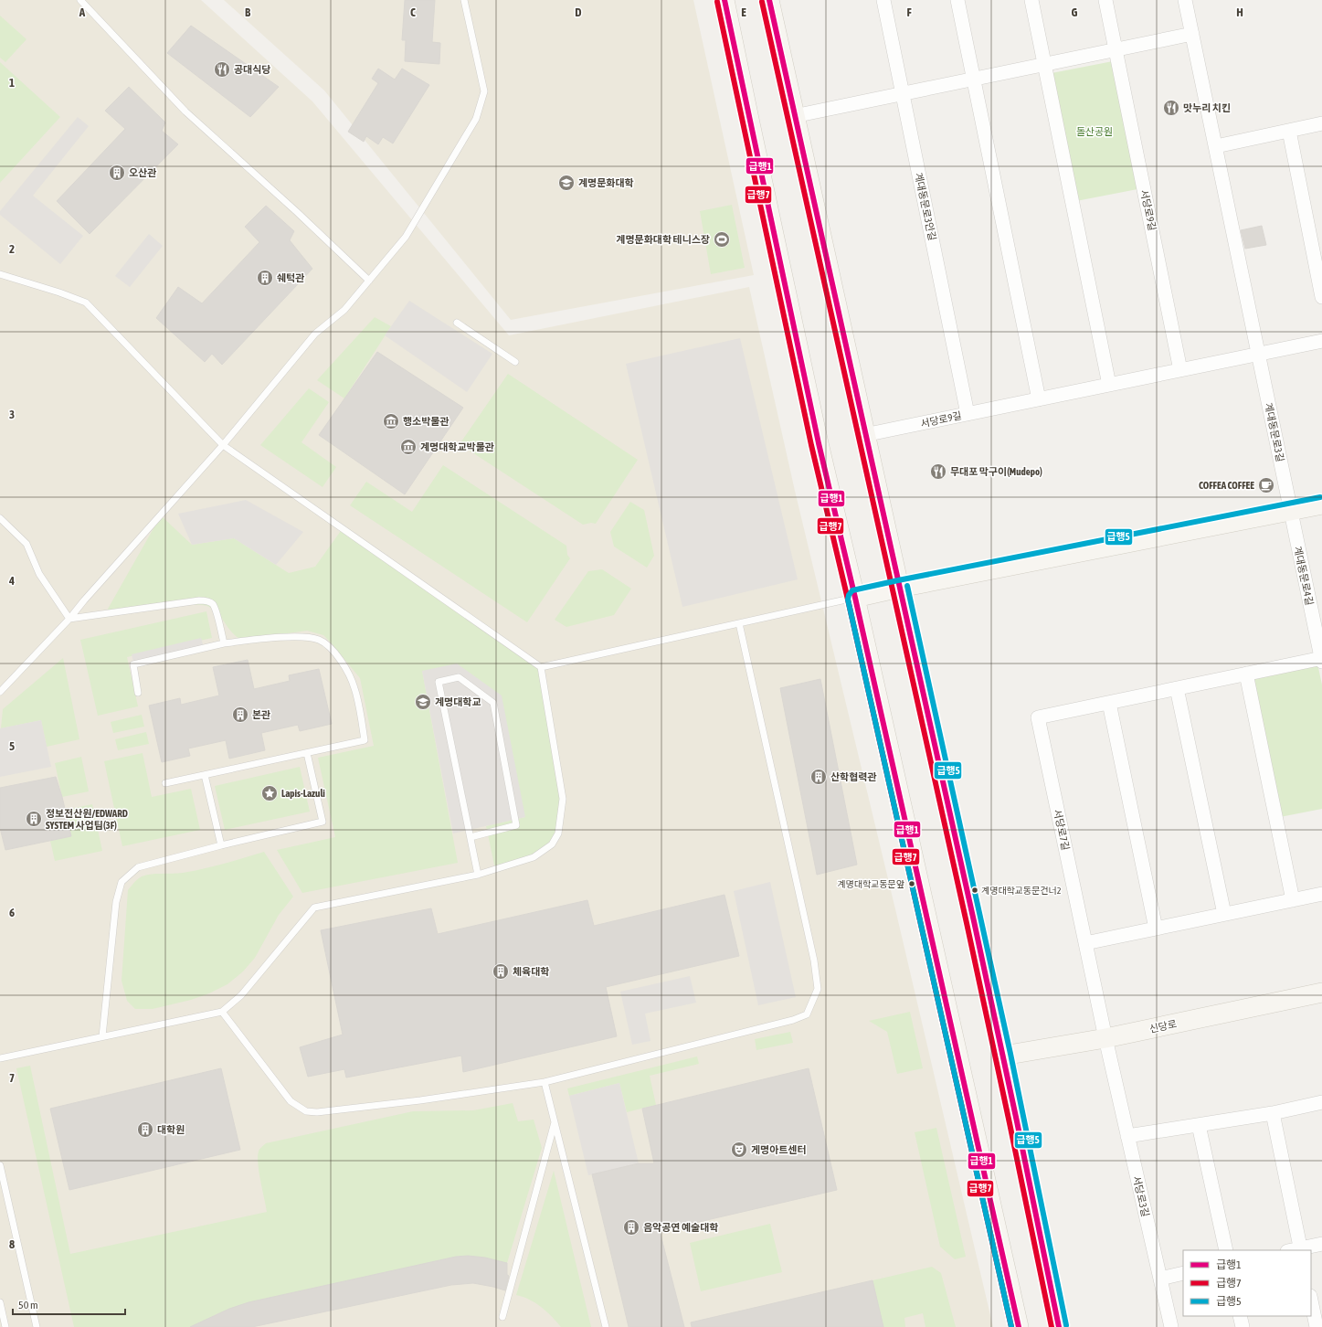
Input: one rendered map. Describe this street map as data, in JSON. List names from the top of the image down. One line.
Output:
{"streets":{"main road":["신당로"],"street":["계대동문로3안길","서당로9길","계대동문로3길","계대동문로4길","서당로7길","서당로3길"]},"crossings":[["계대동문로3안길","서당로9길"],["서당로9길","계대동문로3길"],["계대동문로3길","계대동문로4길"],["계대동문로4길","서당로7길"],["서당로7길","서당로3길"],["신당로","서당로3길"]],"parks":["돌산공원"],"places":{"restaurant":["공대식당","맛누리 치킨","무대포 막구이(Mudepo)"],"building":["오산관","쉐턱관","본관","산학협력관","정보전산원/EDWARD SYSTEM 사업팀(3F)","체육대학","대학원","음악공연 예술대학"],"school or university":["계명문화대학","계명대학교"],"sports":["계명문화대학 테니스장"],"museum":["행소박물관","계명대학교박물관"],"cafe":["COFFEA COFFEE"],"place":["Lapis-Lazuli"],"other":["계명대학교동문앞","계명대학교동문건너2"],"theatre":["게명아트센터"]},"lines":["transit line 급행1","transit line 급행7","transit line 급행5"],"legend":["급행1","급행7","급행5"],"scale_bar":"50 m","grid":{"columns":["A","B","C","D","E","F","G","H"],"rows":["1","2","3","4","5","6","7","8"]}}
